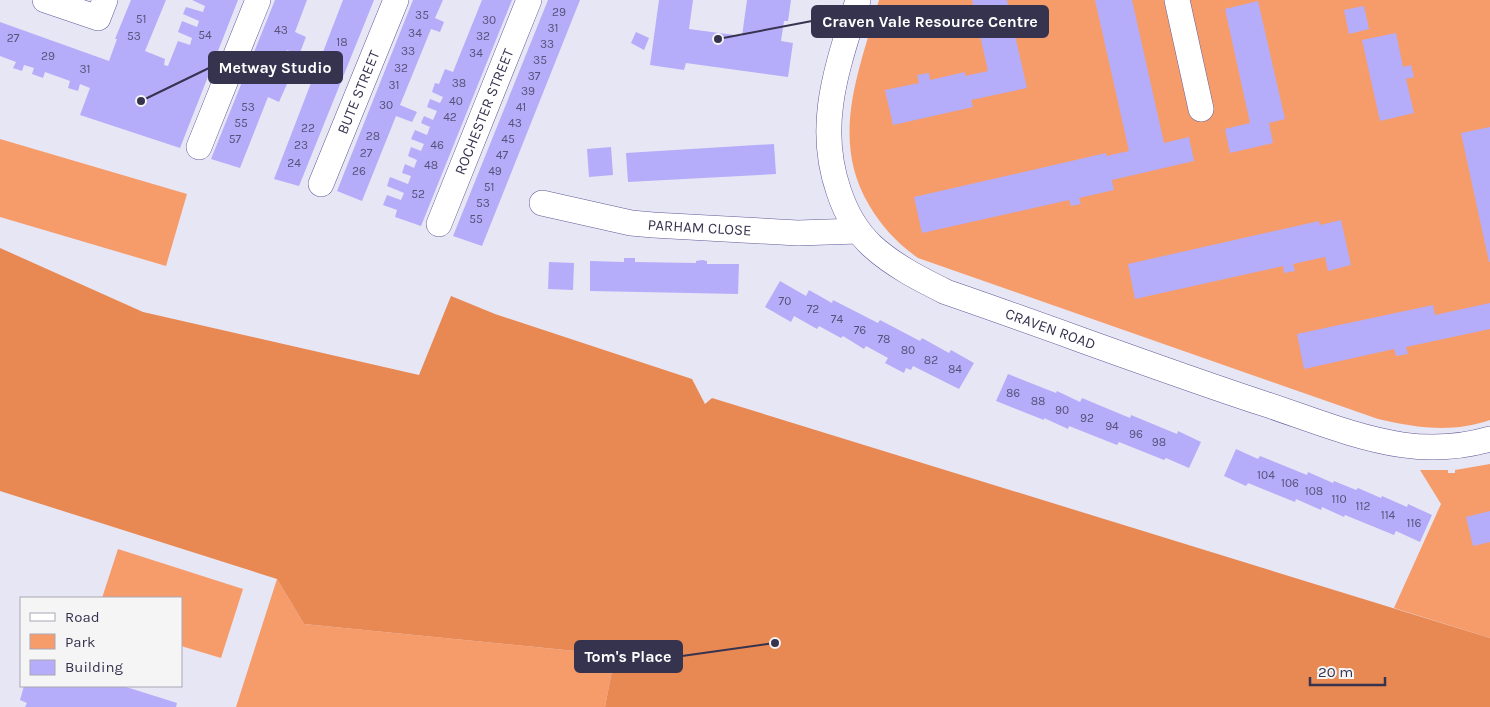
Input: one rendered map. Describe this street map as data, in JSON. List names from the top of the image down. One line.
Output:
{"streets":{"street":["BUTE STREET","ROCHESTER STREET","PARHAM CLOSE","CRAVEN ROAD"]},"crossings":[["PARHAM CLOSE","CRAVEN ROAD"]],"places":["Craven Vale Resource Centre","Metway Studio","Tom's Place"],"house_numbers":["29","35","51","30","31","43","34","54","53","32","27","18","33","33","34","29","35","32","31","37","38","31","39","40","30","53","41","42","55","43","22","28","57","45","23","46","27","47","24","48","26","49","51","52","53","55","70","72","74","76","78","80","82","84","86","88","90","92","94","96","98","104","106","108","110","112","114","116"],"legend":["Road","Park","Building"],"scale_bar":"20 m"}
